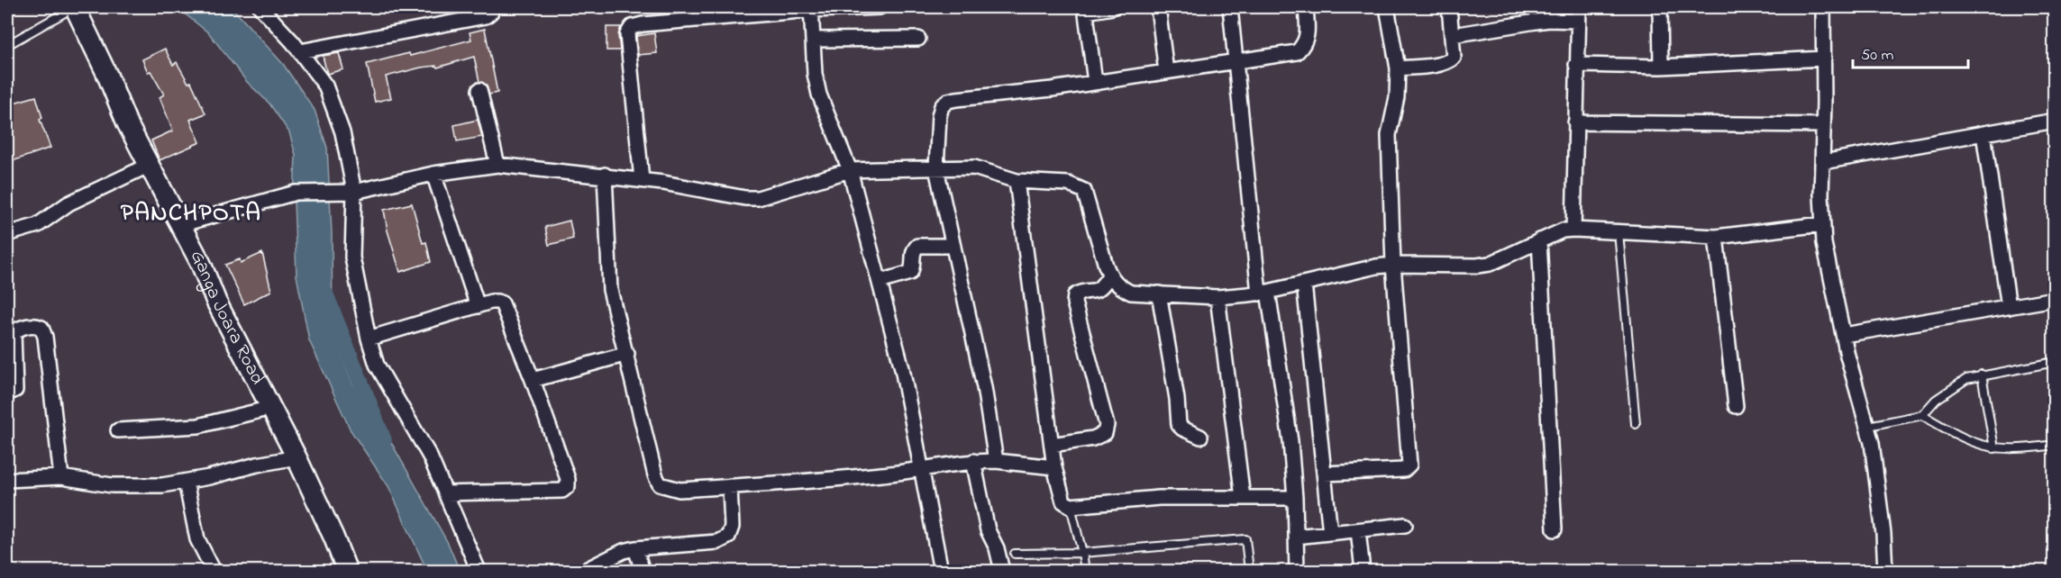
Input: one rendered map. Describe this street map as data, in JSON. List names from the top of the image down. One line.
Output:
{"streets":{"main road":["Ganga Joara Road"]},"districts":["PANCHPOTA"],"scale_bar":"50 m"}
